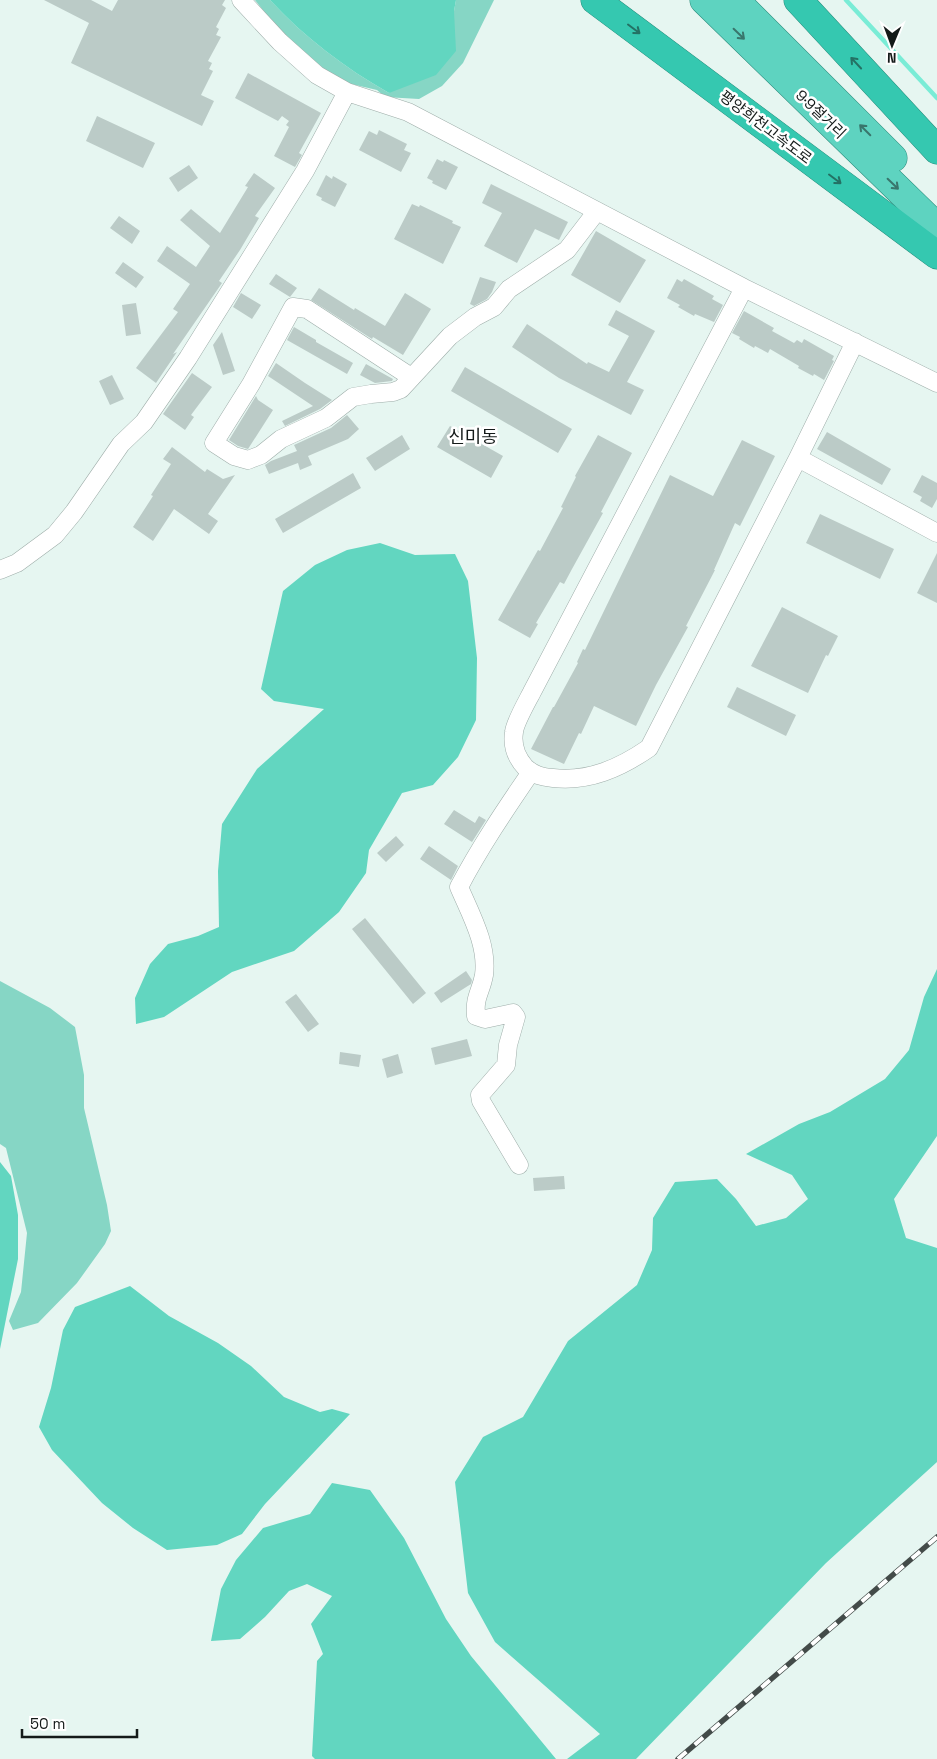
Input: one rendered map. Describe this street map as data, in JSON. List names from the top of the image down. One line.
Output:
{"streets":{"highway":["9·9절거리","평양희천고속도로"]},"districts":["신미동"],"scale_bar":"50 m","north":"bottom"}
